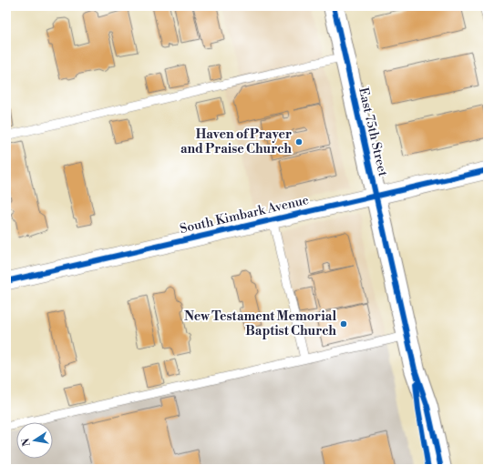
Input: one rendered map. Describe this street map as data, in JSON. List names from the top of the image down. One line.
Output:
{"streets":{"main road":["East 75th Street"],"street":["South Kimbark Avenue"]},"crossings":[["East 75th Street","South Kimbark Avenue"]],"places":["Haven of Prayer and Praise Church","New Testament Memorial Baptist Church"],"north":"left"}
